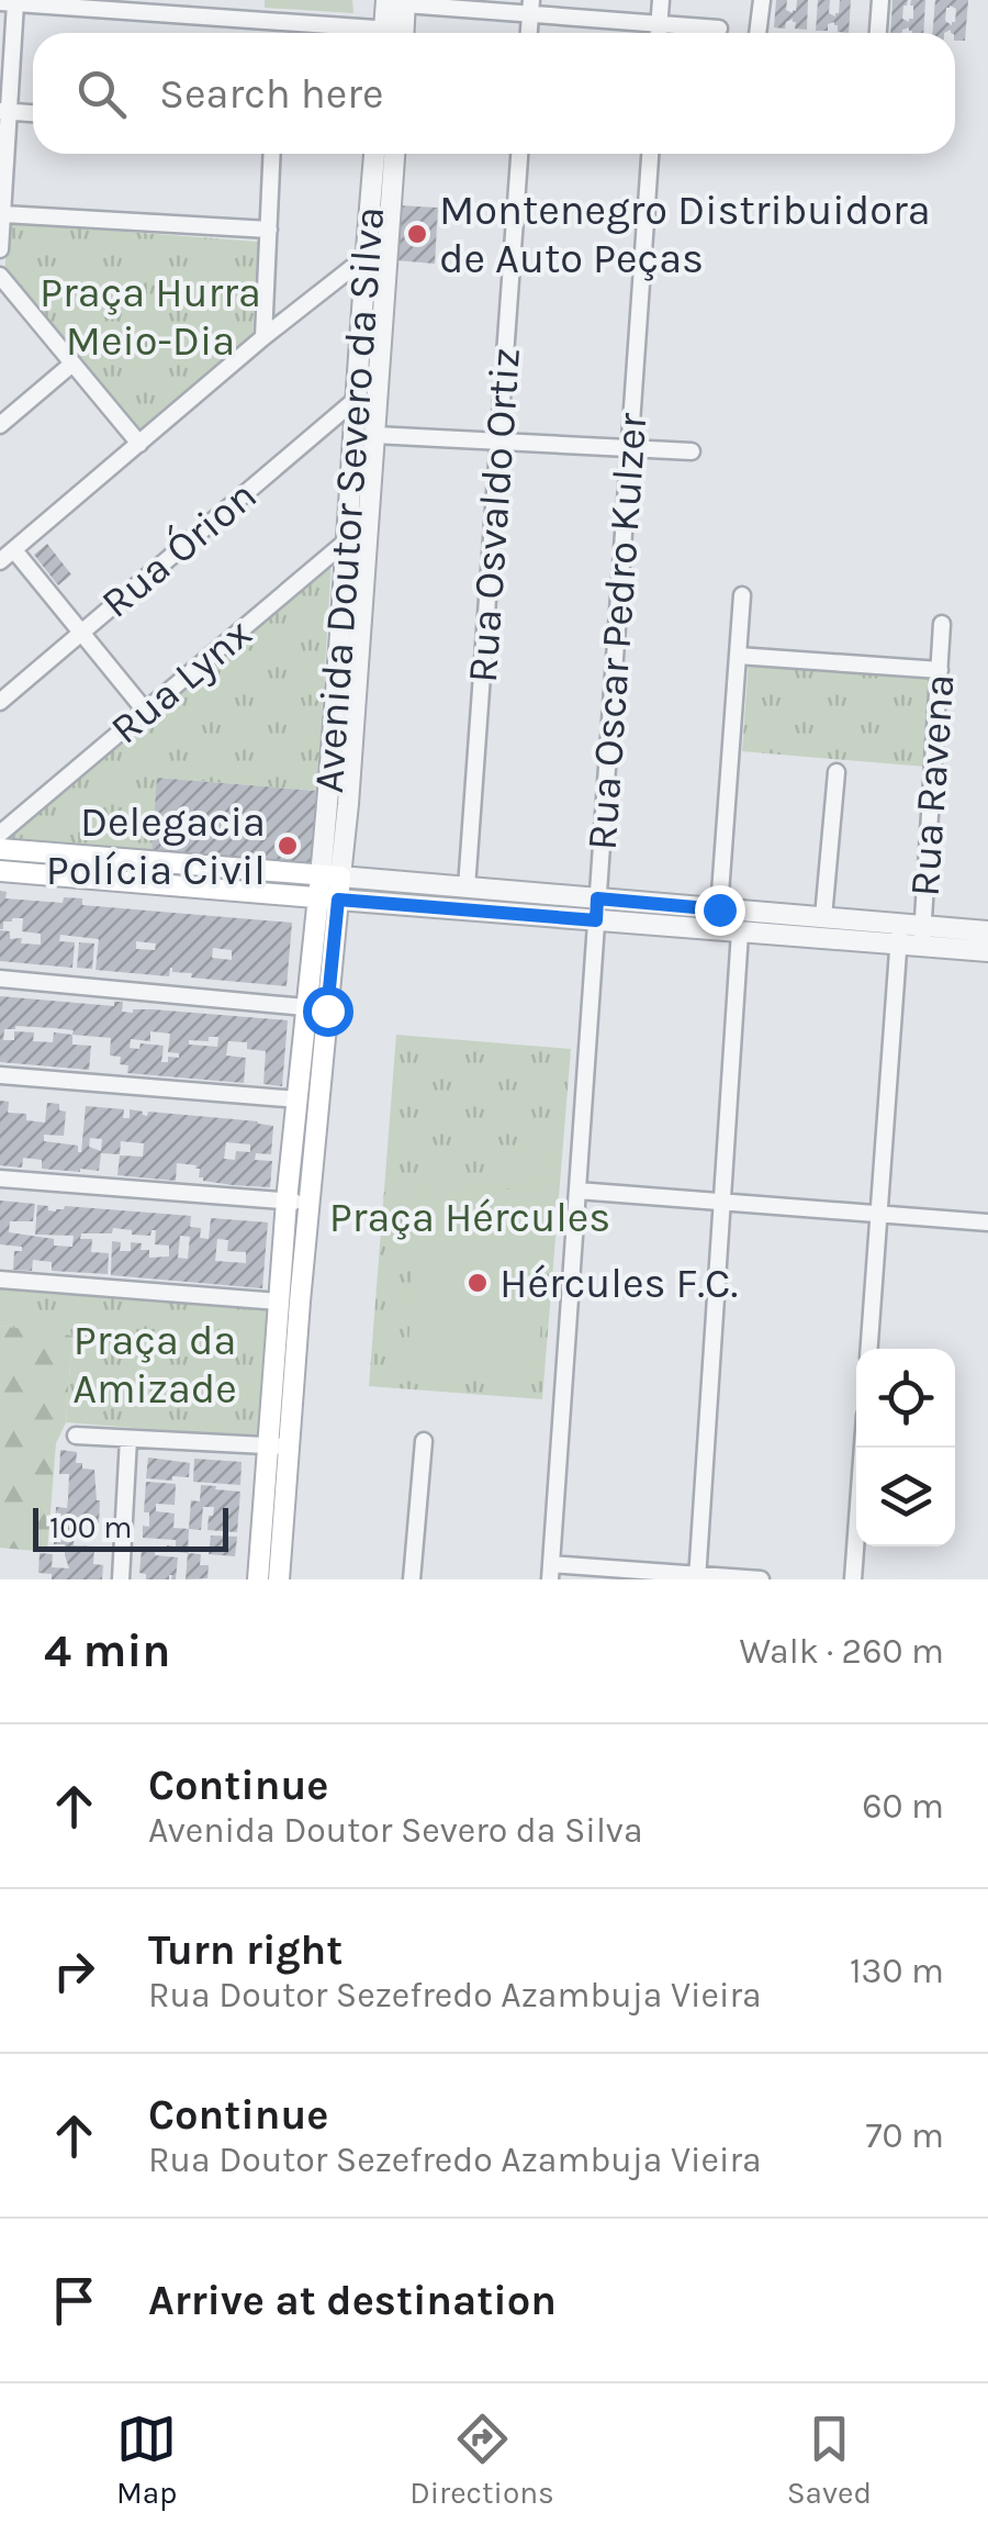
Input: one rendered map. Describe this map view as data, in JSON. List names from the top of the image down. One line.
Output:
{"streets":{"main road":["Avenida Doutor Severo da Silva"],"street":["Rua Osvaldo Ortiz","Rua Órion","Rua Oscar Pedro Kulzer","Rua Lynx","Rua Ravena"]},"crossings":[["Avenida Doutor Severo da Silva","Rua Órion"],["Avenida Doutor Severo da Silva","Rua Lynx"]],"parks":["Praça Hurra Meio-Dia","Praça Hércules","Praça da Amizade"],"places":["Montenegro Distribuidora de Auto Peças","Delegacia Polícia Civil","Hércules F.C."],"scale_bar":"100 m","page":{"search":"Search here","scale":"100 m","heading":["4 min","Walk · 260 m"],"list":[["Continue","Avenida Doutor Severo da Silva","60 m"],["Turn right","Rua Doutor Sezefredo Azambuja Vieira","130 m"],["Continue","Rua Doutor Sezefredo Azambuja Vieira","70 m"],"Arrive at destination"],"nav":["Map","Directions","Saved"]}}
